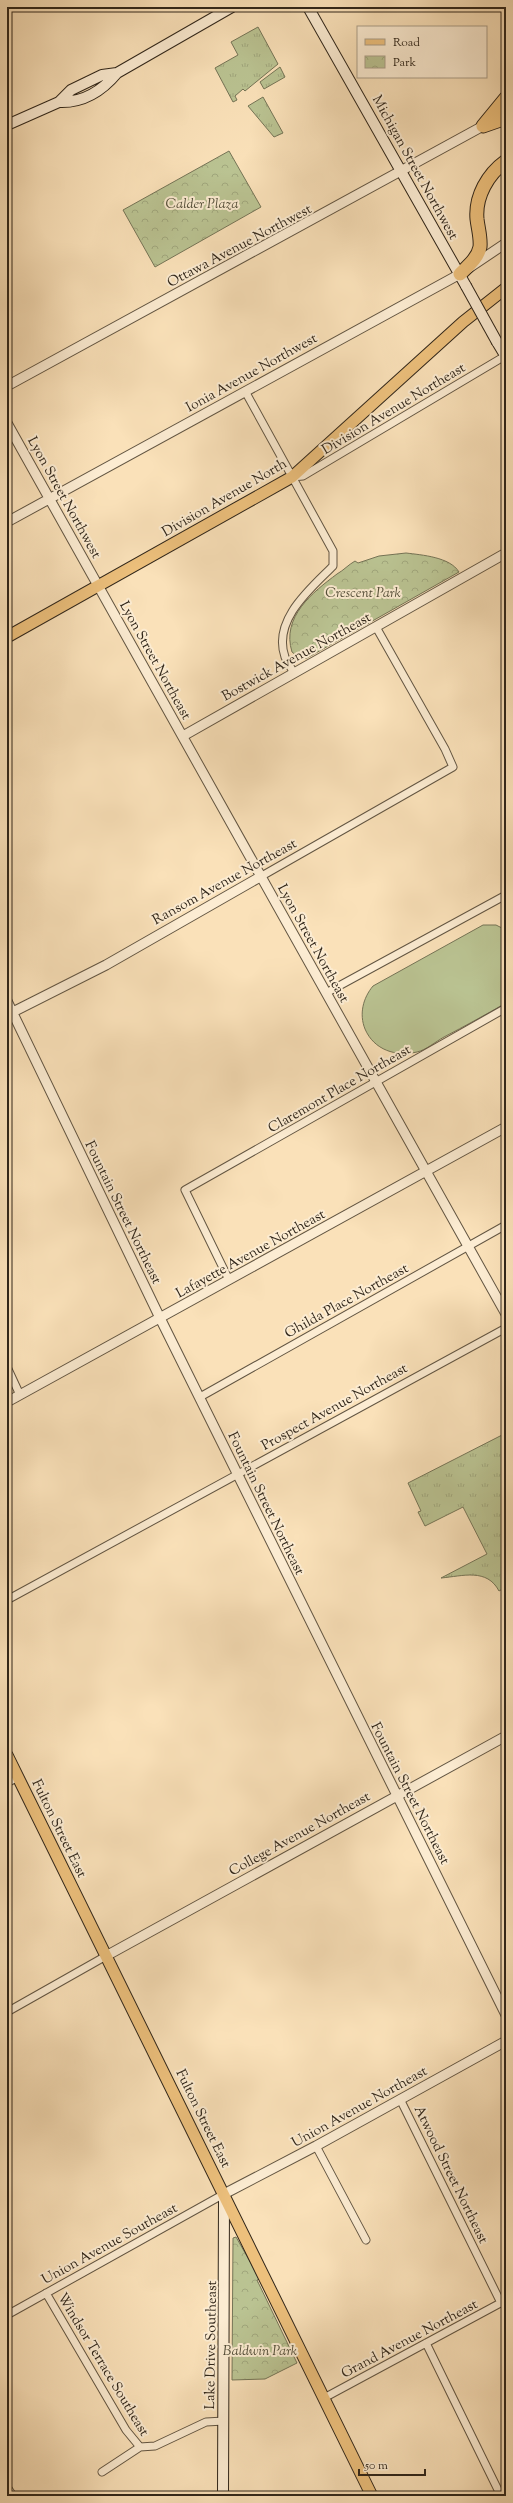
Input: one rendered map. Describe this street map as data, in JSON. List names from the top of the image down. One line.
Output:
{"streets":{"main road":["Michigan Street Northwest","Division Avenue North","Fulton Street East","Lake Drive Southeast"],"street":["Ottawa Avenue Northwest","Ionia Avenue Northwest","Division Avenue Northeast","Lyon Street Northwest","Bostwick Avenue Northeast","Lyon Street Northeast","Ransom Avenue Northeast","Claremont Place Northeast","Fountain Street Northeast","Lafayette Avenue Northeast","Ghilda Place Northeast","Prospect Avenue Northeast","College Avenue Northeast","Union Avenue Northeast","Atwood Street Northeast","Union Avenue Southeast","Grand Avenue Northeast","Windsor Terrace Southeast"]},"crossings":[["Michigan Street Northwest","Ottawa Avenue Northwest"],["Michigan Street Northwest","Ionia Avenue Northwest"],["Michigan Street Northwest","Division Avenue Northeast"],["Ionia Avenue Northwest","Lyon Street Northwest"],["Division Avenue Northeast","Division Avenue North"],["Lyon Street Northwest","Division Avenue North"],["Lyon Street Northwest","Lyon Street Northeast"],["Division Avenue North","Lyon Street Northeast"],["Bostwick Avenue Northeast","Lyon Street Northeast"],["Bostwick Avenue Northeast","Ransom Avenue Northeast"],["Lyon Street Northeast","Ransom Avenue Northeast"],["Lyon Street Northeast","Claremont Place Northeast"],["Lyon Street Northeast","Lafayette Avenue Northeast"],["Lyon Street Northeast","Ghilda Place Northeast"],["Ransom Avenue Northeast","Fountain Street Northeast"],["Claremont Place Northeast","Lafayette Avenue Northeast"],["Fountain Street Northeast","Lafayette Avenue Northeast"],["Fountain Street Northeast","Ghilda Place Northeast"],["Fountain Street Northeast","Prospect Avenue Northeast"],["Fountain Street Northeast","College Avenue Northeast"],["Fulton Street East","College Avenue Northeast"],["Fulton Street East","Union Avenue Northeast"],["Fulton Street East","Union Avenue Southeast"],["Fulton Street East","Grand Avenue Northeast"],["Fulton Street East","Lake Drive Southeast"],["Union Avenue Northeast","Atwood Street Northeast"],["Union Avenue Northeast","Union Avenue Southeast"],["Union Avenue Northeast","Lake Drive Southeast"],["Atwood Street Northeast","Grand Avenue Northeast"],["Union Avenue Southeast","Lake Drive Southeast"],["Union Avenue Southeast","Windsor Terrace Southeast"]],"parks":["Calder Plaza","Crescent Park","Baldwin Park"],"legend":["Road","Park"],"scale_bar":"50 m"}
